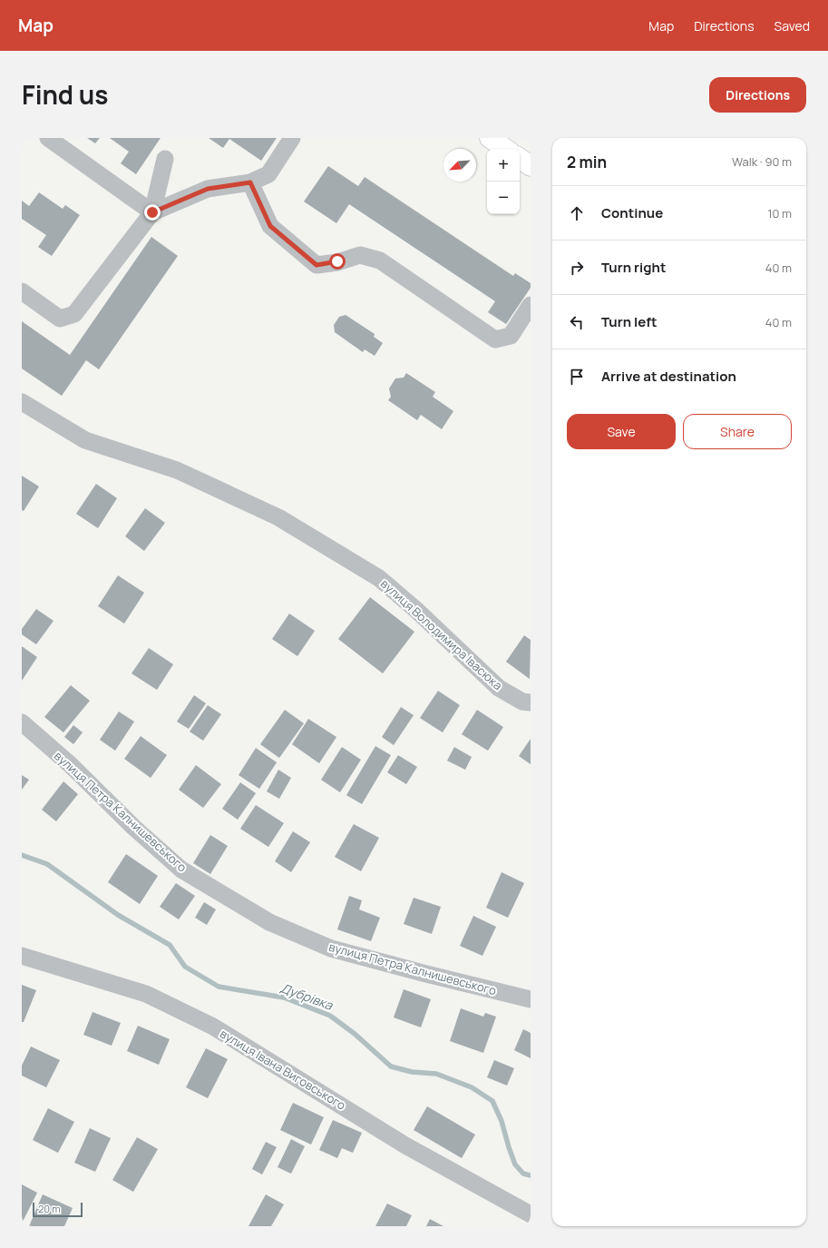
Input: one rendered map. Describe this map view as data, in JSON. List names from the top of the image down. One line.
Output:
{"streets":{"street":["вулиця Володимира Івасюка","вулиця Петра Калнишевського","вулиця Івана Виговського"]},"water":["Дубрівка"],"scale_bar":"20 m","north":"bottom left","page":{"header":"Map","nav":["Map","Directions","Saved"],"title":"Find us","buttons":["Directions",["Save","Share"]],"heading":["2 min","Walk · 90 m"],"map_buttons":["+","−"],"list":[["Continue","10 m"],["Turn right","40 m"],["Turn left","40 m"],"Arrive at destination"],"scale":"20 m"}}
